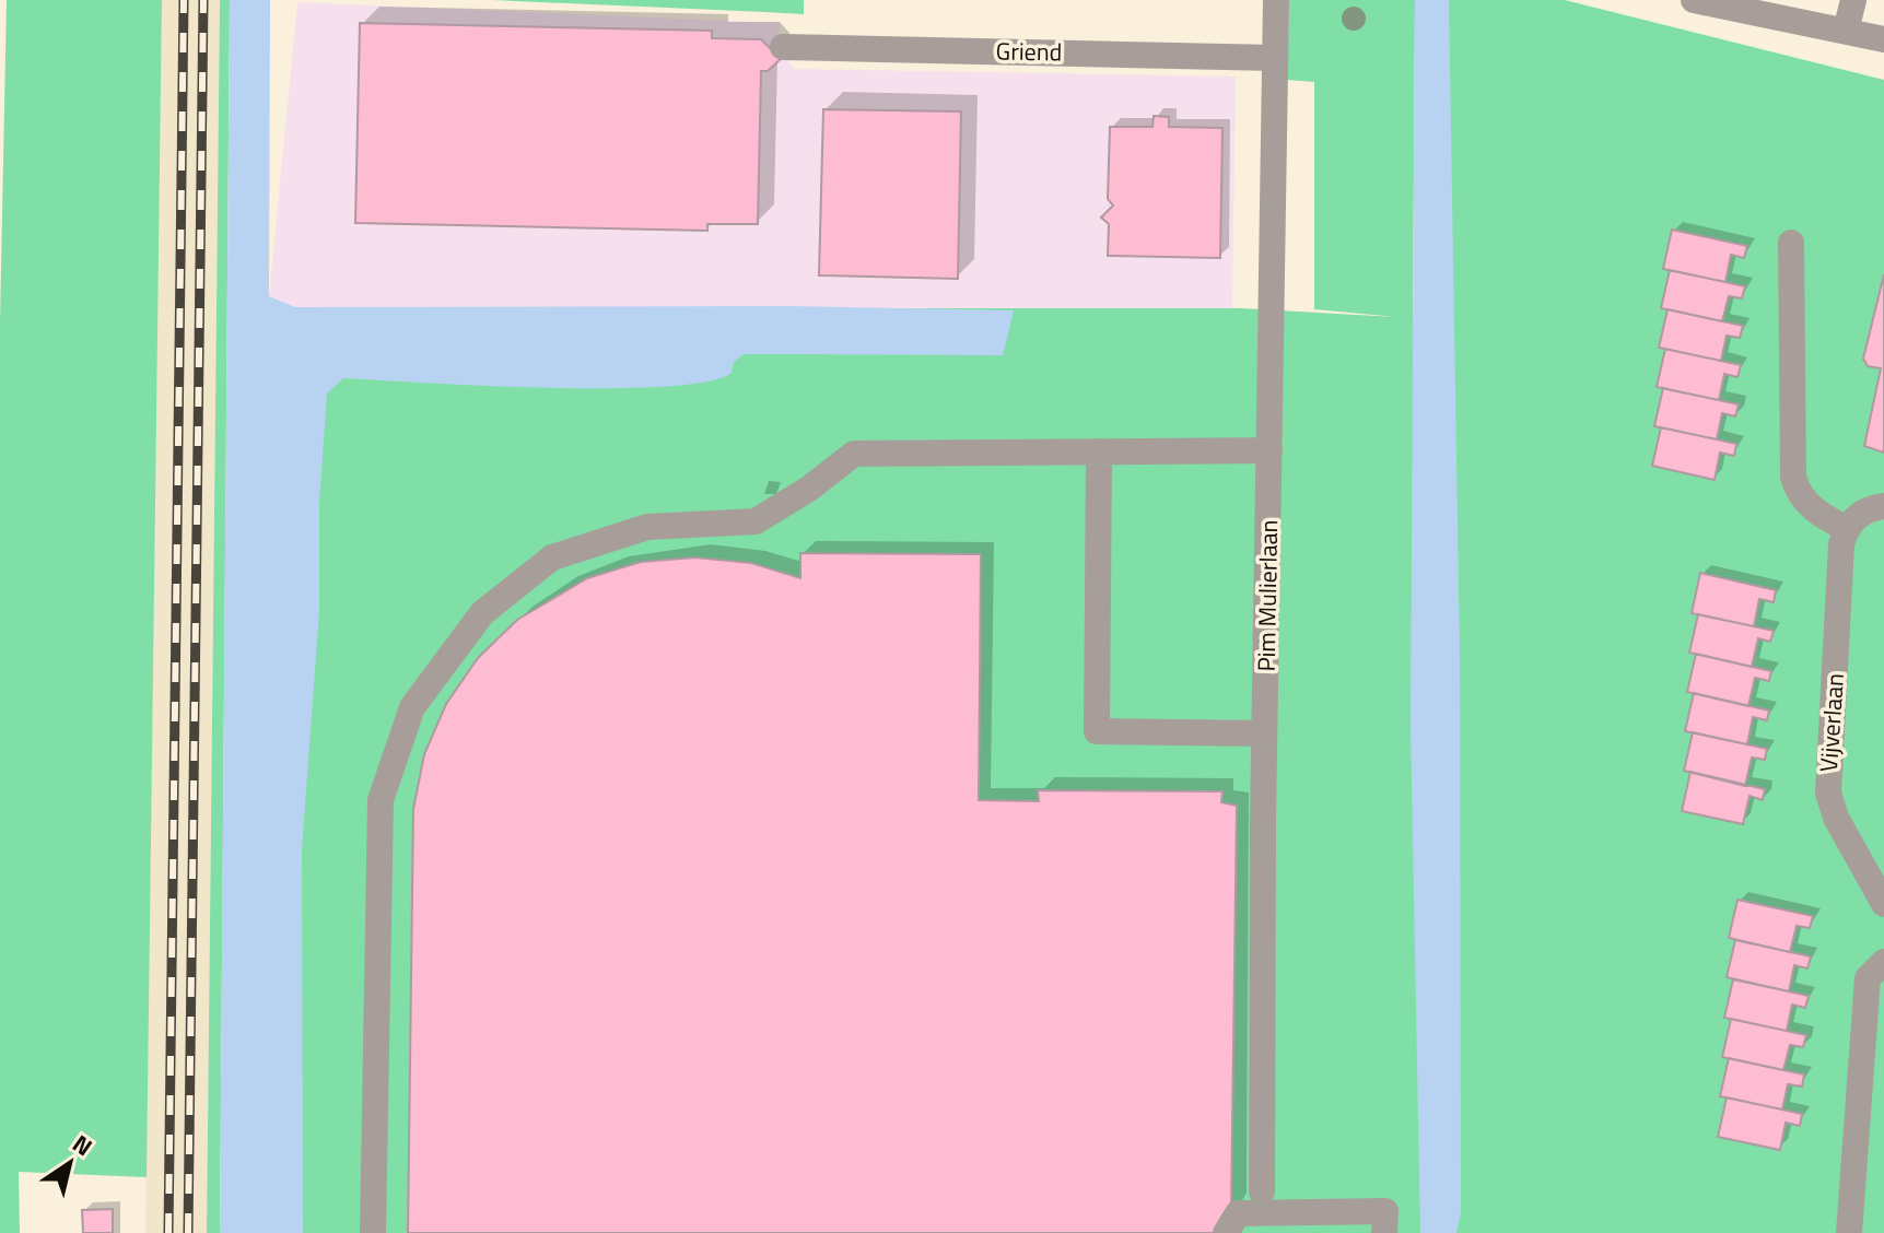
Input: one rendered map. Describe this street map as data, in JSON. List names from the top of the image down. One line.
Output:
{"streets":{"street":["Griend","Pim Mulierlaan","Vijverlaan"]},"crossings":[["Griend","Pim Mulierlaan"]],"north":"top right"}
